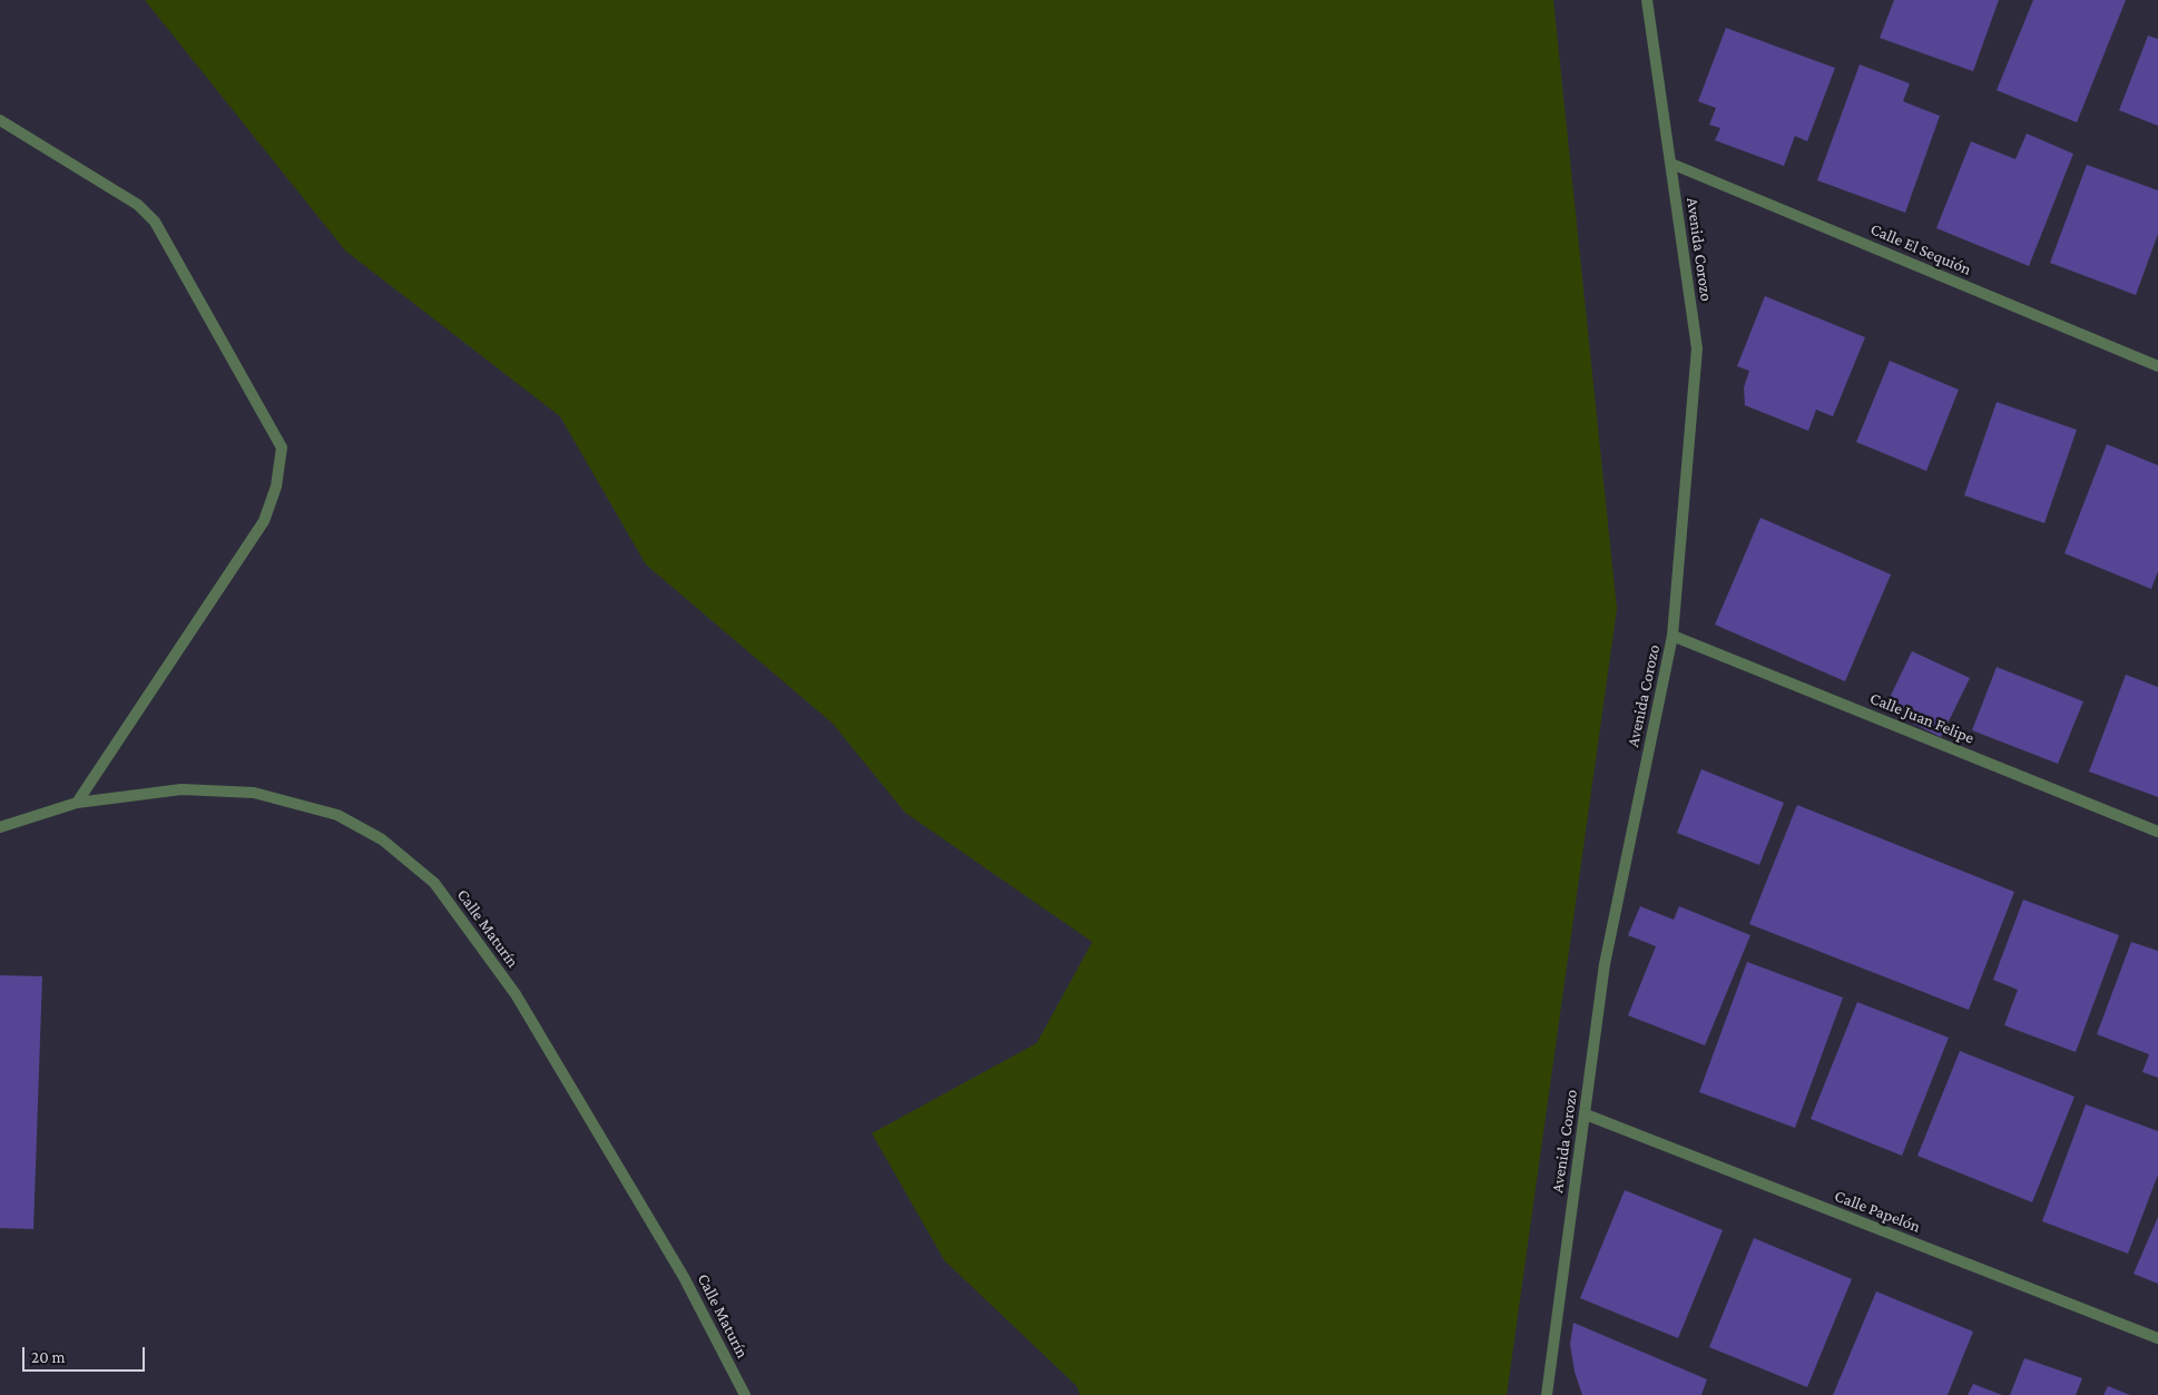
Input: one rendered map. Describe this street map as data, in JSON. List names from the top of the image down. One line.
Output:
{"streets":{"street":["Avenida Corozo","Calle El Sequión","Calle Juan Felipe","Calle Maturín","Calle Papelón"]},"crossings":[["Avenida Corozo","Calle El Sequión"],["Avenida Corozo","Calle Juan Felipe"],["Avenida Corozo","Calle Papelón"]],"scale_bar":"20 m"}
